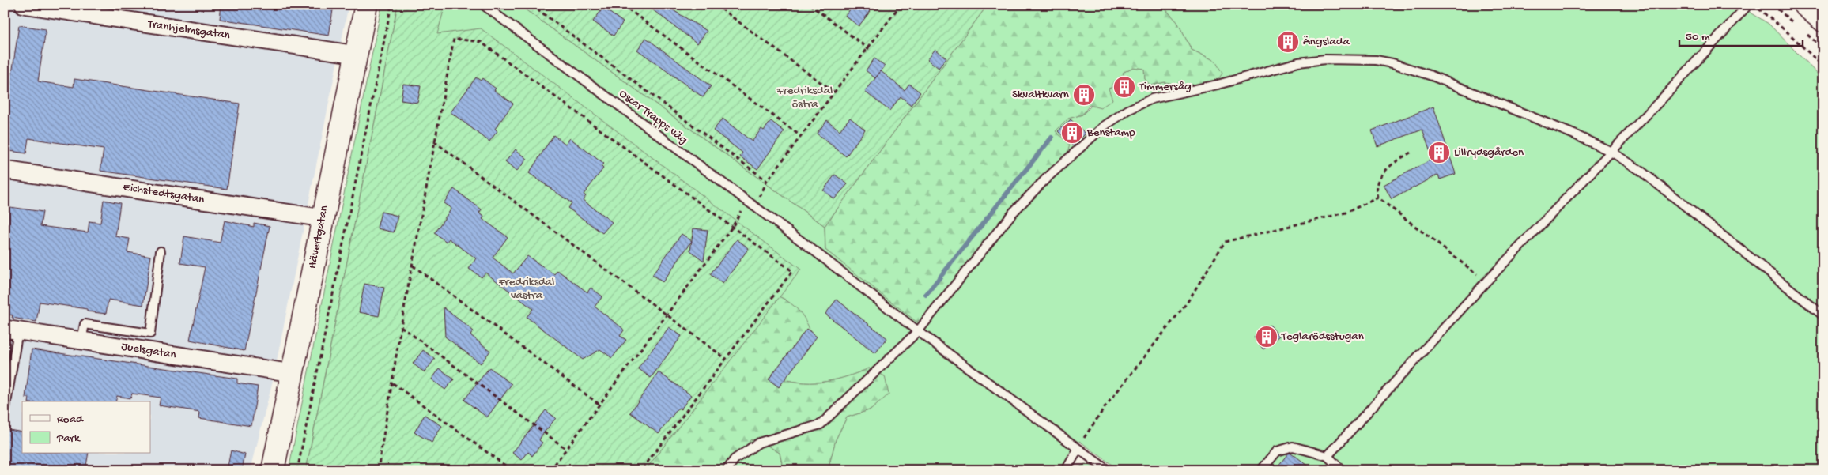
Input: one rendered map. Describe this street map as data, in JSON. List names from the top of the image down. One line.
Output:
{"streets":{"street":["Tranhjelmsgatan","Eichstedtsgatan","Hävertgatan","Juelsgatan"],"lane":["Oscar Trapps väg"]},"crossings":[["Tranhjelmsgatan","Hävertgatan"],["Eichstedtsgatan","Hävertgatan"],["Hävertgatan","Juelsgatan"]],"parks":["Fredriksdal östra","Fredriksdal västra"],"places":{"building":["Ängslada","Timmersåg","Skvaltkvarn","Benstamp","Lillrydsgården","Teglarödsstugan"]},"legend":["Road","Park"],"scale_bar":"50 m"}
